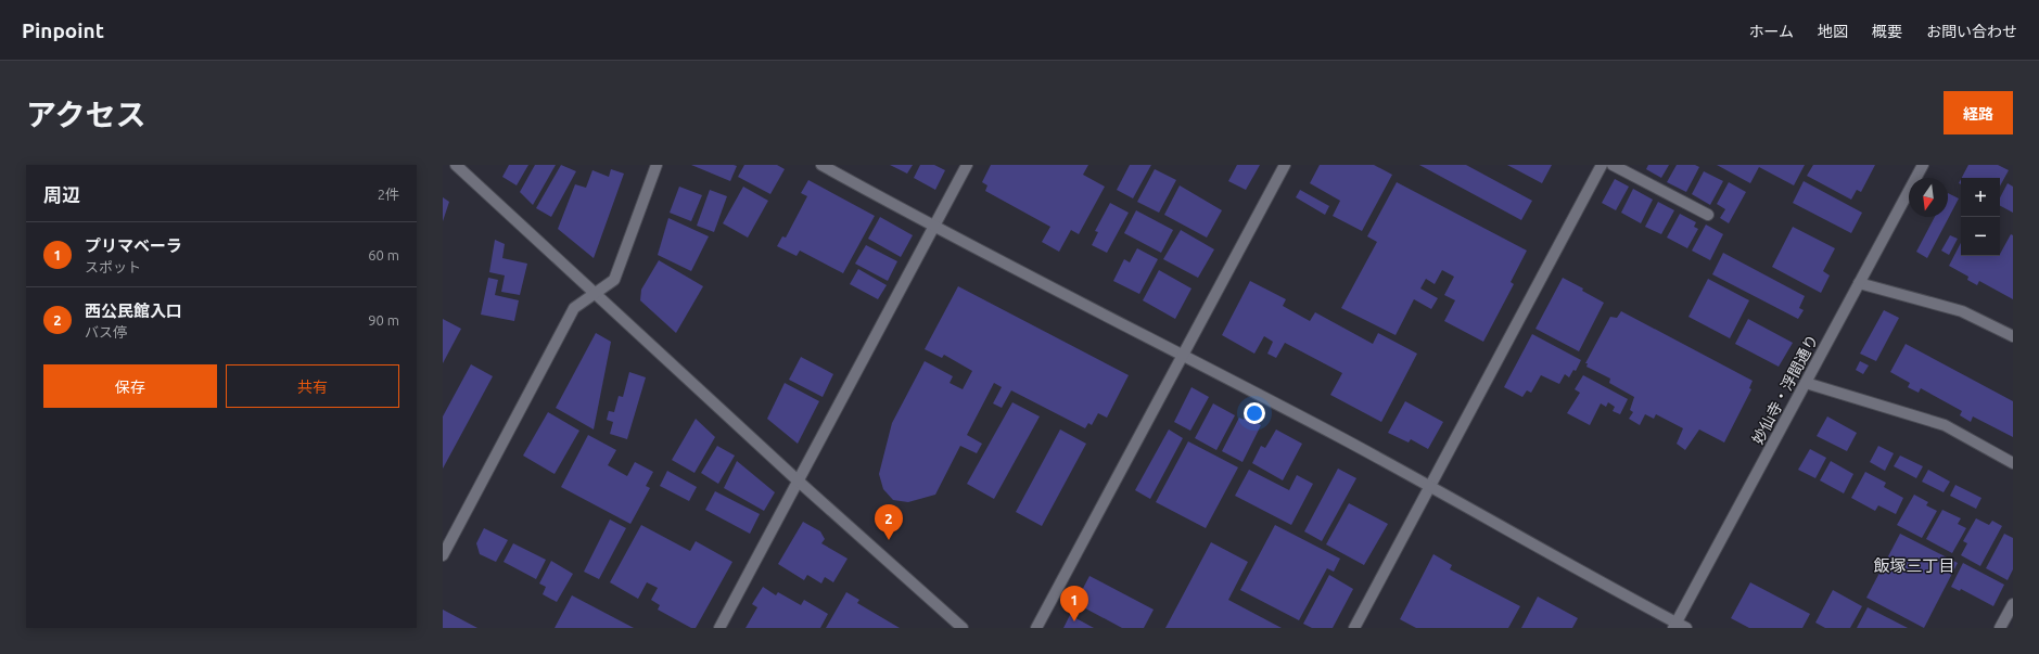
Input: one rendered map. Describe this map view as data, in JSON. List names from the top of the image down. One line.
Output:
{"streets":{"street":["妙仙寺・浮間通り"]},"districts":["飯塚三丁目"],"north":"bottom","page":{"header":"Pinpoint","nav":["ホーム","地図","概要","お問い合わせ"],"title":"アクセス","buttons":["経路",["保存","共有"]],"heading":["周辺","2件"],"map_buttons":["+","−"],"list":[{"mark":"1","name":"プリマベーラ","note":"スポット","value":"60 m"},{"mark":"2","name":"西公民館入口","note":"バス停","value":"90 m"}],"pins":["2","1"]}}
